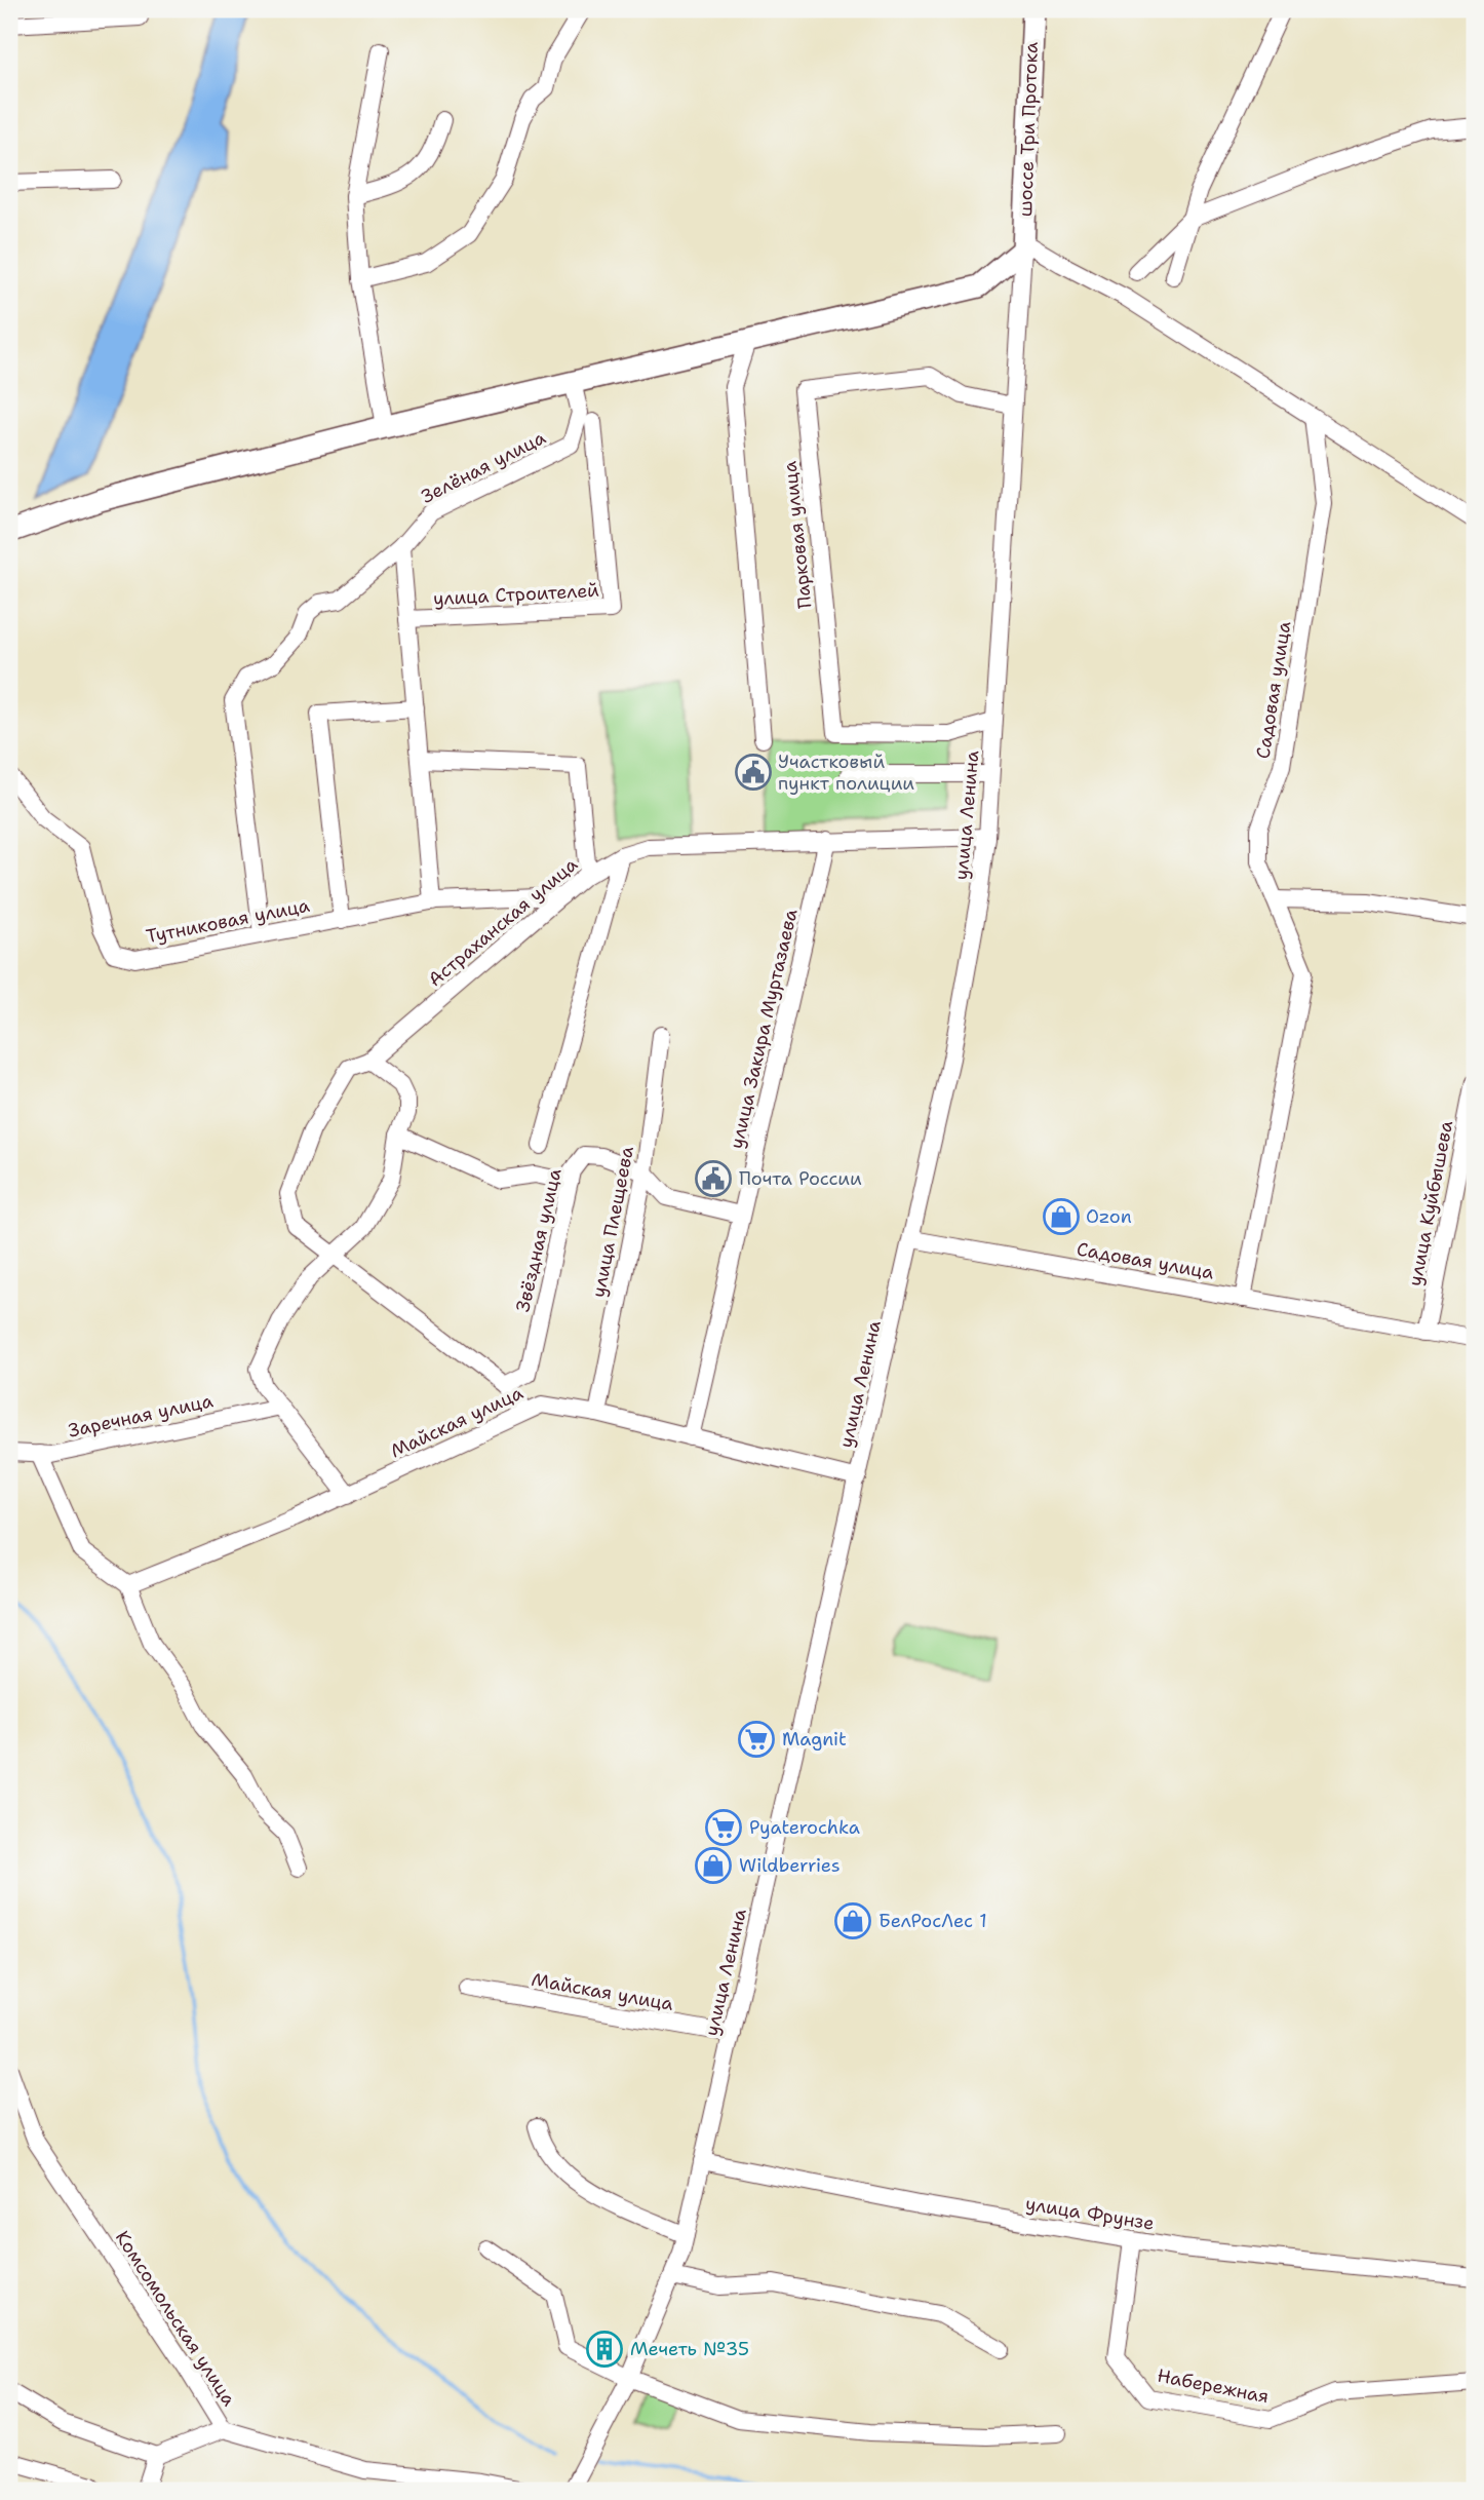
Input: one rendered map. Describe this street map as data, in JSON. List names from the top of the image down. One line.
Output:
{"streets":{"main road":["шоссе Три Протока"],"street":["Зелёная улица","Парковая улица","улица Строителей","Садовая улица","улица Ленина","Тутниковая улица","Астраханская улица","улица Закира Муртазаева","улица Куйбышева","улица Плещеева","Звёздная улица","Заречная улица","Майская улица","улица Фрунзе","Комсомольская улица","Набережная"]},"crossings":[["шоссе Три Протока","улица Ленина"],["Зелёная улица","улица Строителей"],["Зелёная улица","Тутниковая улица"],["Парковая улица","улица Ленина"],["улица Строителей","Тутниковая улица"],["Садовая улица","улица Ленина"],["Садовая улица","улица Куйбышева"],["улица Ленина","Астраханская улица"],["улица Ленина","Майская улица"],["улица Ленина","улица Фрунзе"],["Тутниковая улица","Астраханская улица"],["Астраханская улица","улица Закира Муртазаева"],["Астраханская улица","Звёздная улица"],["Астраханская улица","Майская улица"],["улица Закира Муртазаева","Майская улица"],["улица Плещеева","Звёздная улица"],["улица Плещеева","Майская улица"],["улица Фрунзе","Набережная"]],"places":{"public building":["Участковый пункт полиции","Почта России"],"shop":["Ozon","Wildberries","БелРосЛес 1"],"supermarket":["Magnit","Pyaterochka"],"building":["Мечеть №35"]}}
